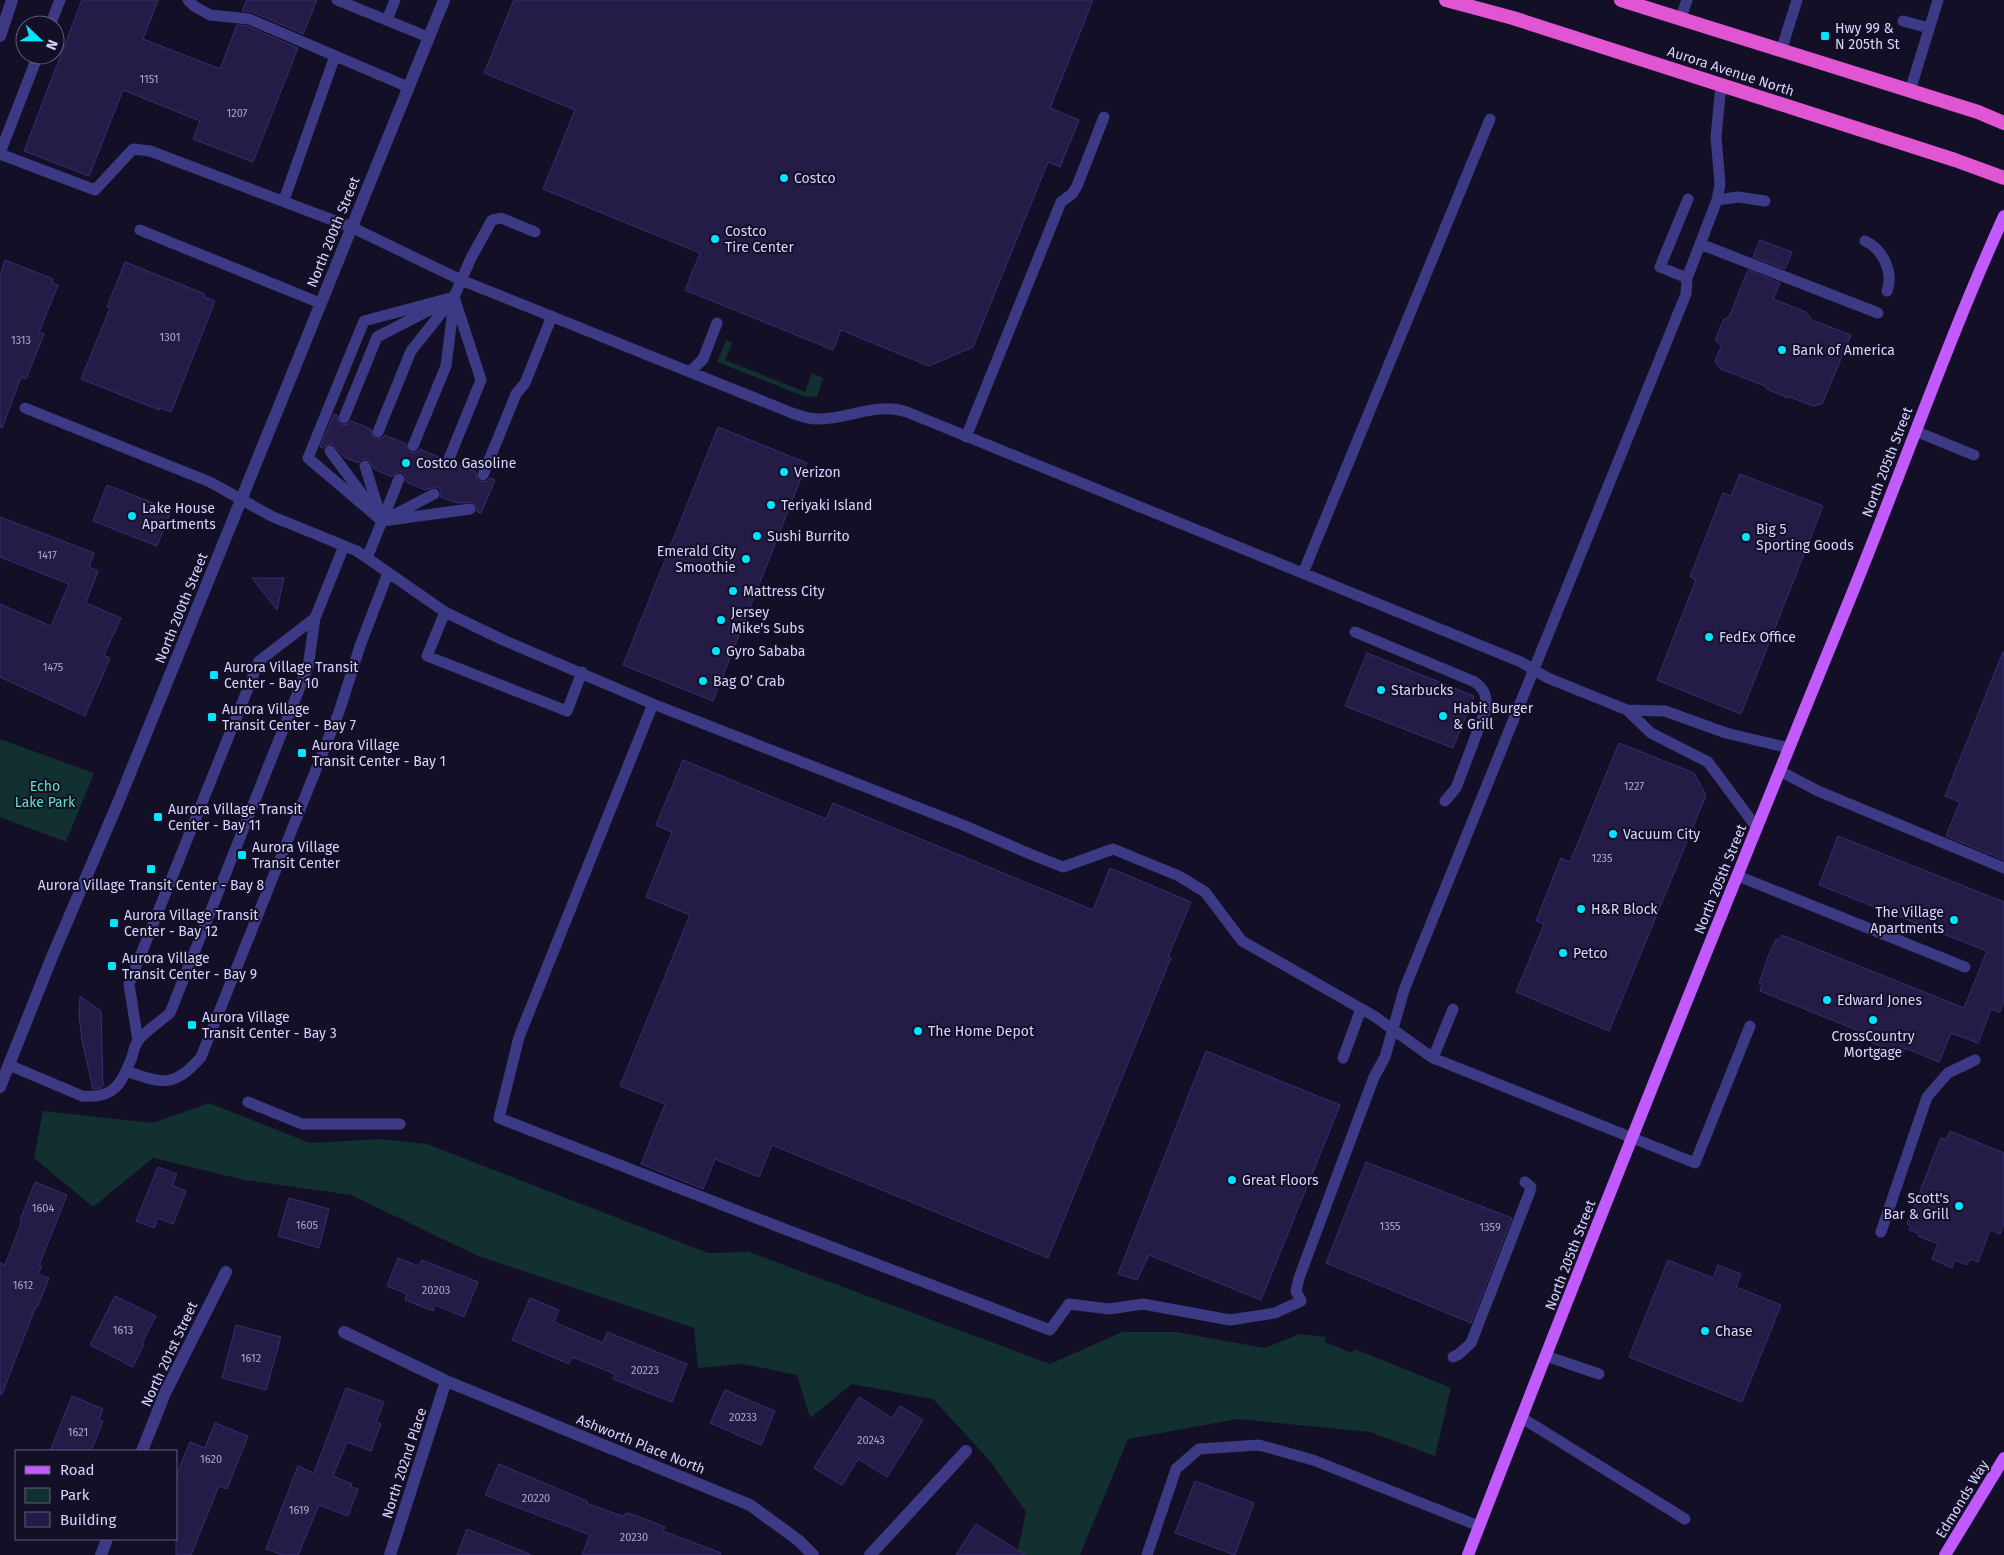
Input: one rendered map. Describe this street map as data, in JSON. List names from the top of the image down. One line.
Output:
{"streets":{"highway":["Aurora Avenue North"],"main road":["North 205th Street","Edmonds Way"],"street":["North 200th Street","North 201st Street","Ashworth Place North","North 202nd Place"]},"crossings":[["Ashworth Place North","North 202nd Place"]],"parks":["Echo Lake Park"],"places":{"transit":["Hwy 99 & N 205th St","Aurora Village Transit Center - Bay 10","Aurora Village Transit Center - Bay 7","Aurora Village Transit Center - Bay 1","Aurora Village Transit Center - Bay 11","Aurora Village Transit Center","Aurora Village Transit Center - Bay 8","Aurora Village Transit Center - Bay 12","Aurora Village Transit Center - Bay 9","Aurora Village Transit Center - Bay 3"],"other":["Costco","Costco Tire Center","Bank of America","Costco Gasoline","Verizon","Teriyaki Island","Lake House Apartments","Sushi Burrito","Big 5 Sporting Goods","Emerald City Smoothie","Mattress City","Jersey Mike's Subs","FedEx Office","Gyro Sababa","Bag O’ Crab","Starbucks","Habit Burger & Grill","Vacuum City","H&R Block","The Village Apartments","Petco","Edward Jones","CrossCountry Mortgage","The Home Depot","Great Floors","Scott's Bar & Grill","Chase"]},"house_numbers":["1151","1207","1301","1313","1417","1475","1227","1235","1604","1605","1355","1359","1612","20203","1613","1612","20223","20233","1621","20243","1620","20220","1619","20230"],"legend":["Road","Park","Building"],"north":"right"}
